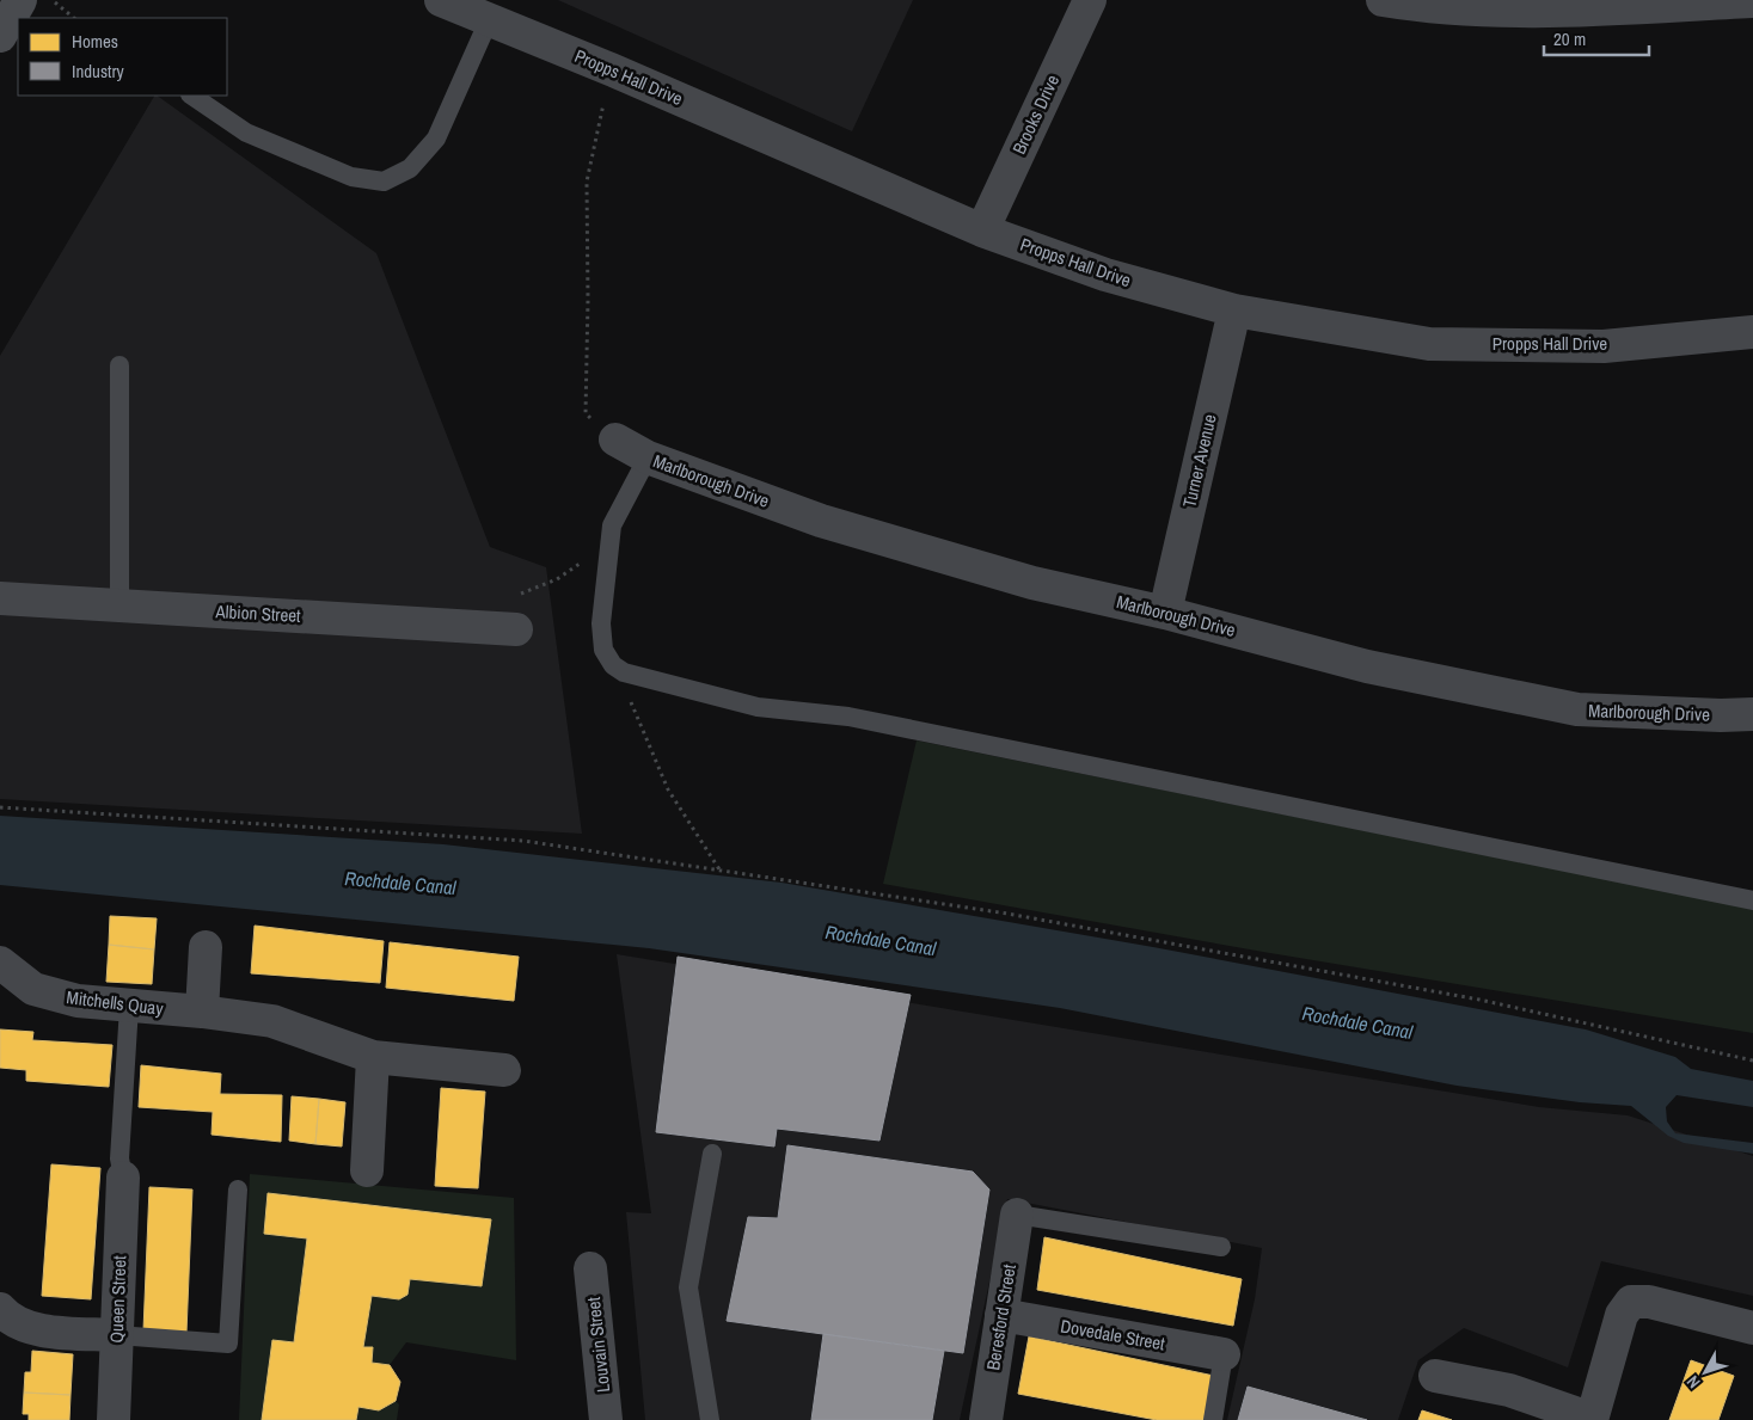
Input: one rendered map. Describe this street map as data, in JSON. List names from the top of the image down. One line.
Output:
{"streets":{"street":["Propps Hall Drive","Brooks Drive","Turner Avenue","Marlborough Drive","Albion Street","Mitchells Quay","Queen Street","Beresford Street","Dovedale Street","Louvain Street"]},"crossings":[["Propps Hall Drive","Brooks Drive"],["Propps Hall Drive","Turner Avenue"],["Turner Avenue","Marlborough Drive"],["Beresford Street","Dovedale Street"]],"water":["Rochdale Canal"],"legend":["Homes","Industry"],"scale_bar":"20 m","north":"bottom left"}
